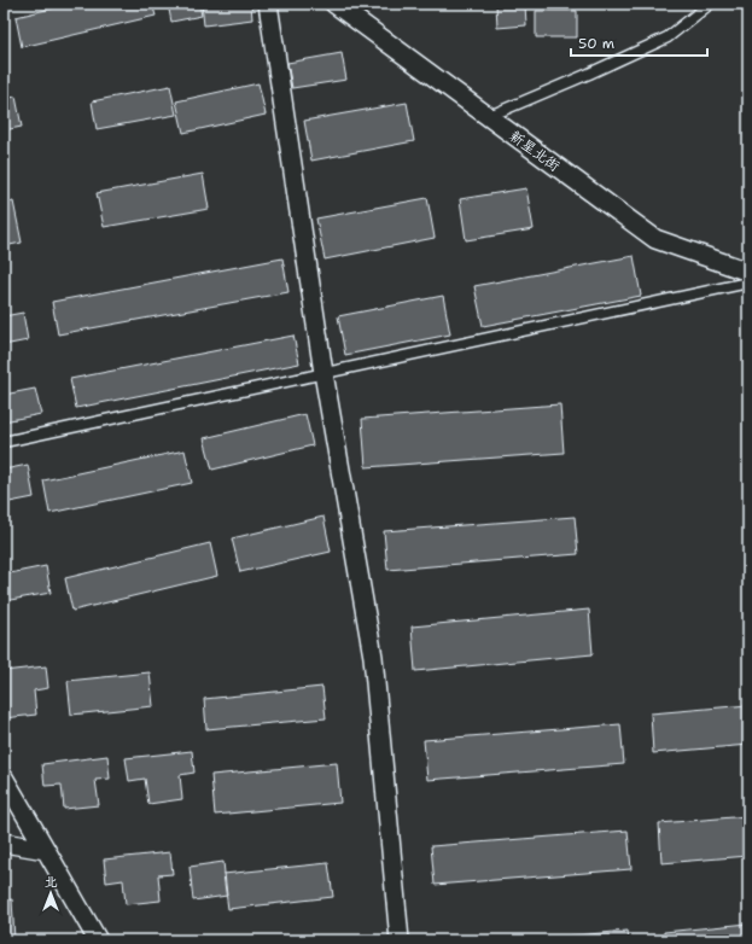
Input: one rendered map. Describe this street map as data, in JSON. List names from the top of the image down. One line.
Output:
{"streets":{"street":["新星北街"]},"scale_bar":"50 m","north":"top"}
